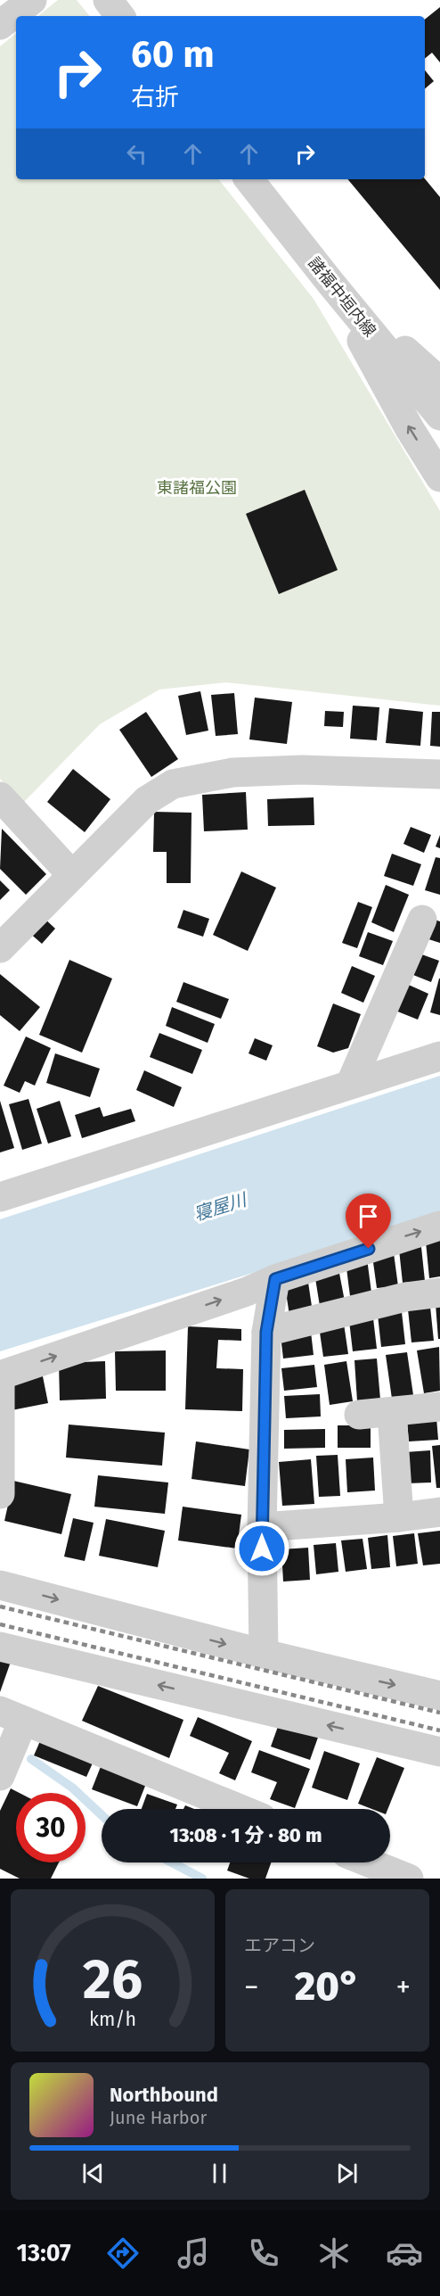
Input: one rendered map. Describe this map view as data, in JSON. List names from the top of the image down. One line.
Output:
{"streets":{"street":["諸福中垣内線"]},"water":["寝屋川"],"parks":["東諸福公園"],"page":{"turn":["60 m","右折"],"limit":"30","trip":"13:08 · 1 分 · 80 m","tile":"エアコン","heat":["−","20°","+"],"song":["Northbound","June Harbor"],"tabs":"13:07","gauge":["26","km/h"]}}
